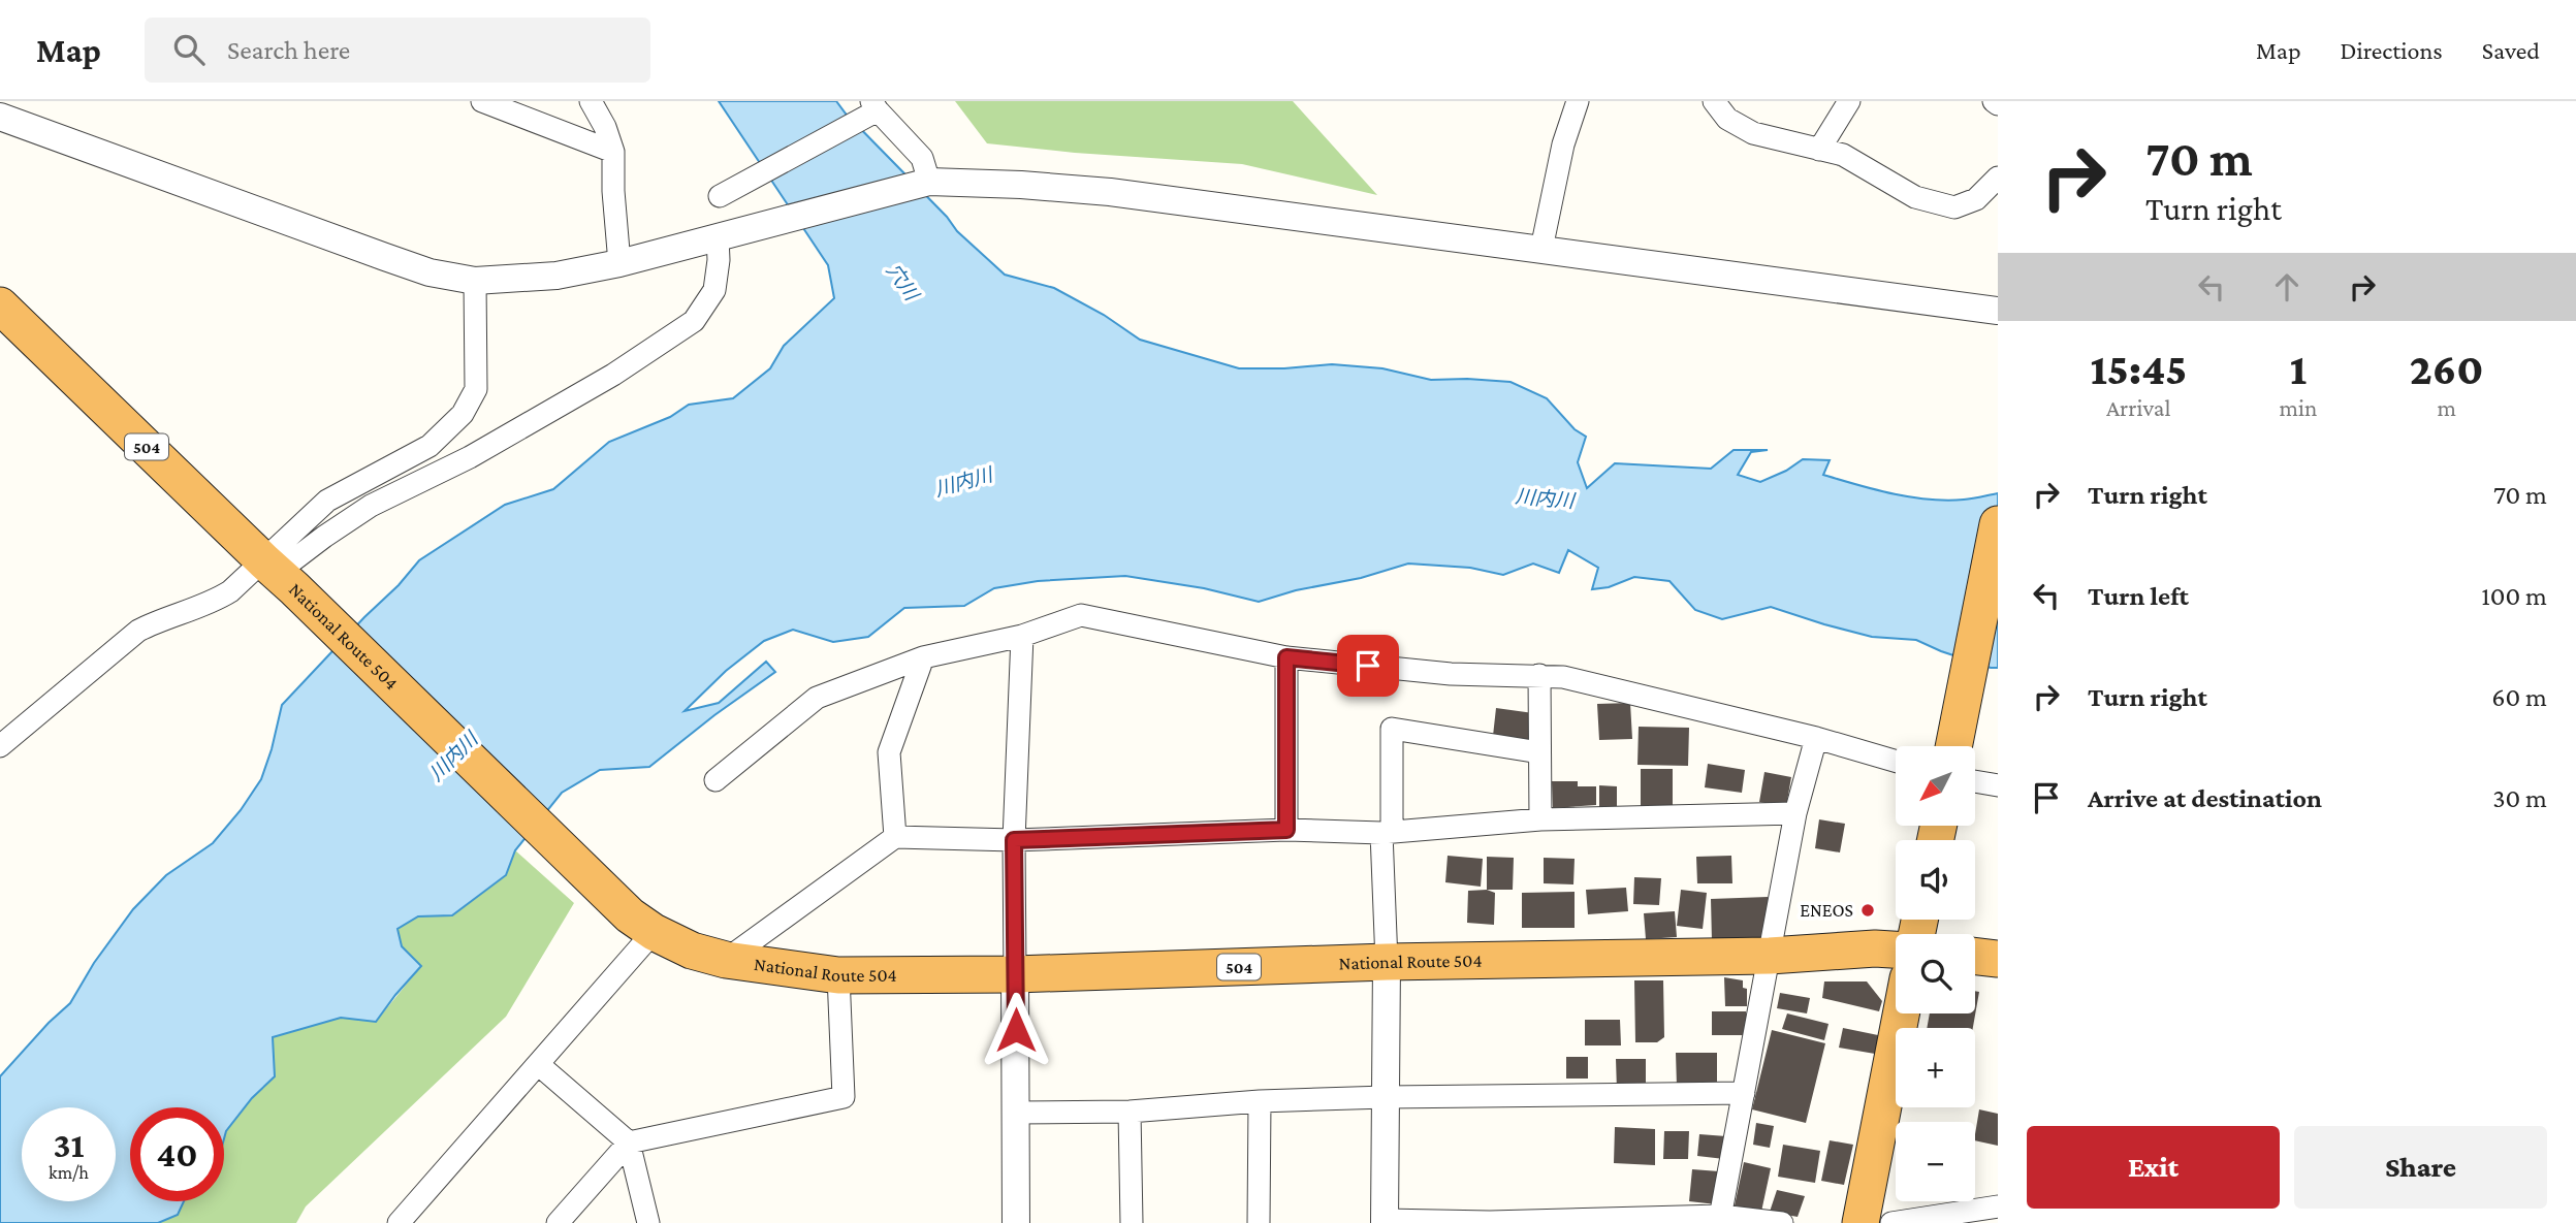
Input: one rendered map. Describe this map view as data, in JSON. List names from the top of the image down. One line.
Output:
{"streets":{"highway":["504","National Route 504"]},"water":["穴川","川内川"],"places":["ENEOS"],"north":"bottom left","page":{"header":"Map","search":"Search here","nav":["Map","Directions","Saved"],"turn":["70 m","Turn right"],"eta":["15:45","Arrival","1","min","260","m"],"list":[{"name":"Turn right","value":"70 m"},{"name":"Turn left","value":"100 m"},{"name":"Turn right","value":"60 m"},{"name":"Arrive at destination","value":"30 m"}],"map_buttons":["+","−"],"speed":"31 km/h","limit":"40","buttons":["Exit","Share"]}}
